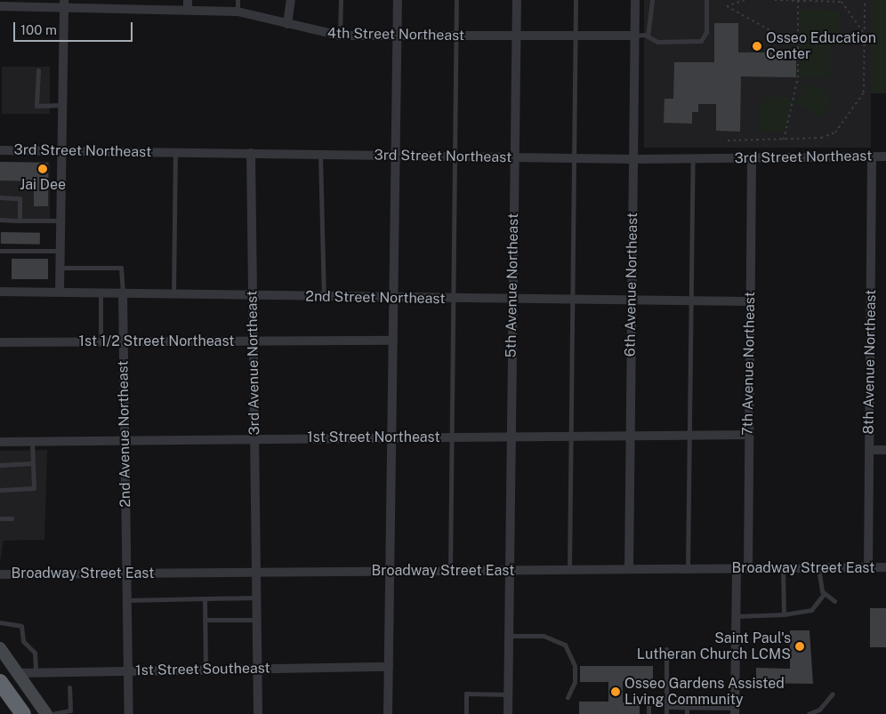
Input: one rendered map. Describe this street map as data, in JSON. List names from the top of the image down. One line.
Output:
{"streets":{"street":["4th Street Northeast","3rd Street Northeast","6th Avenue Northeast","5th Avenue Northeast","2nd Street Northeast","1st 1/2 Street Northeast","8th Avenue Northeast","3rd Avenue Northeast","7th Avenue Northeast","2nd Avenue Northeast","1st Street Northeast","Broadway Street East","1st Street Southeast"]},"crossings":[["4th Street Northeast","6th Avenue Northeast"],["4th Street Northeast","5th Avenue Northeast"],["3rd Street Northeast","6th Avenue Northeast"],["3rd Street Northeast","5th Avenue Northeast"],["3rd Street Northeast","8th Avenue Northeast"],["3rd Street Northeast","3rd Avenue Northeast"],["3rd Street Northeast","7th Avenue Northeast"],["6th Avenue Northeast","2nd Street Northeast"],["6th Avenue Northeast","1st Street Northeast"],["6th Avenue Northeast","Broadway Street East"],["5th Avenue Northeast","2nd Street Northeast"],["5th Avenue Northeast","1st Street Northeast"],["5th Avenue Northeast","Broadway Street East"],["2nd Street Northeast","3rd Avenue Northeast"],["2nd Street Northeast","7th Avenue Northeast"],["2nd Street Northeast","2nd Avenue Northeast"],["1st 1/2 Street Northeast","3rd Avenue Northeast"],["1st 1/2 Street Northeast","2nd Avenue Northeast"],["8th Avenue Northeast","Broadway Street East"],["3rd Avenue Northeast","1st Street Northeast"],["3rd Avenue Northeast","Broadway Street East"],["3rd Avenue Northeast","1st Street Southeast"],["7th Avenue Northeast","1st Street Northeast"],["7th Avenue Northeast","Broadway Street East"],["2nd Avenue Northeast","1st Street Northeast"],["2nd Avenue Northeast","Broadway Street East"],["2nd Avenue Northeast","1st Street Southeast"]],"places":["Osseo Education Center","Jai Dee","Saint Paul's Lutheran Church LCMS","Osseo Gardens Assisted Living Community"],"scale_bar":"100 m"}
